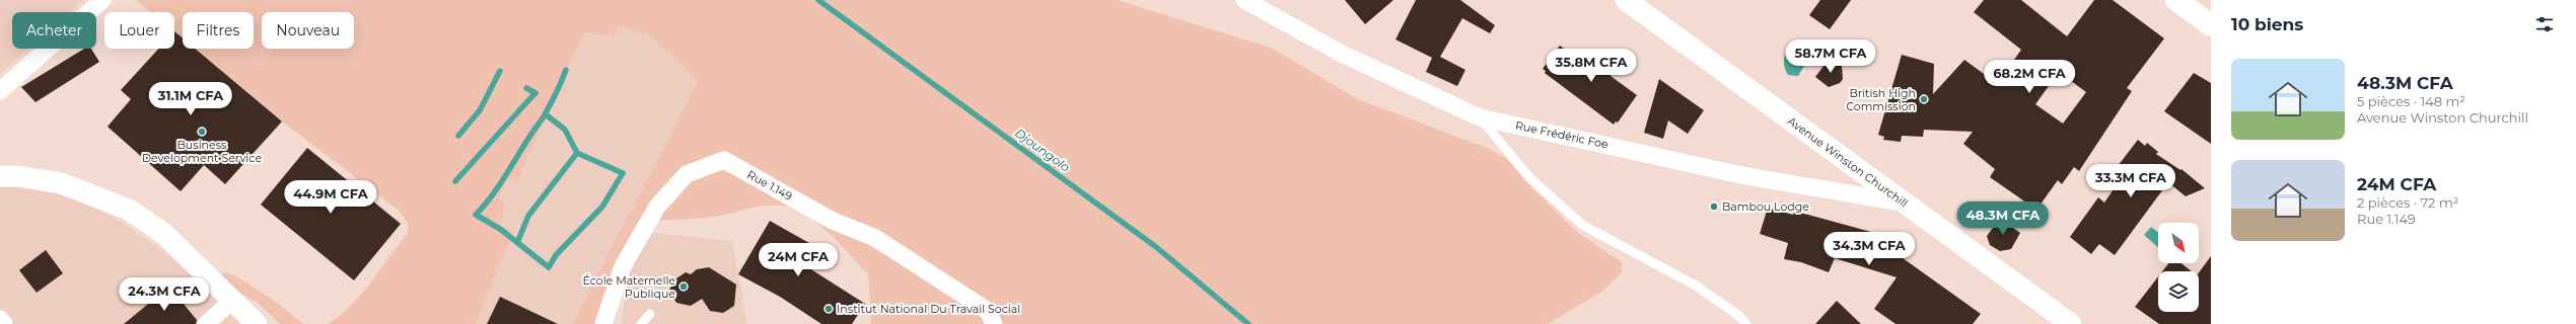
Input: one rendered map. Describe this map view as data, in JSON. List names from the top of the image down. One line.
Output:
{"streets":{"street":["Rue Frédéric Foe","Avenue Winston Churchill","Rue 1.149"]},"crossings":[["Rue Frédéric Foe","Avenue Winston Churchill"]],"water":["Djoungolo"],"places":["British High Commission","Business Development Service","Bambou Lodge","École Maternelle Publique","Institut National Du Travail Social"],"north":"bottom right","page":{"heading":"10 biens","chip":["Acheter","Louer","Filtres","Nouveau"],"price":["58.7M CFA","35.8M CFA","68.2M CFA","31.1M CFA","33.3M CFA","44.9M CFA","48.3M CFA","34.3M CFA","24M CFA","24.3M CFA"],"list":[{"name":"48.3M CFA","note":"5 pièces · 148 m² · Avenue Winston Churchill"},{"name":"24M CFA","note":"2 pièces · 72 m² · Rue 1.149"}]}}
